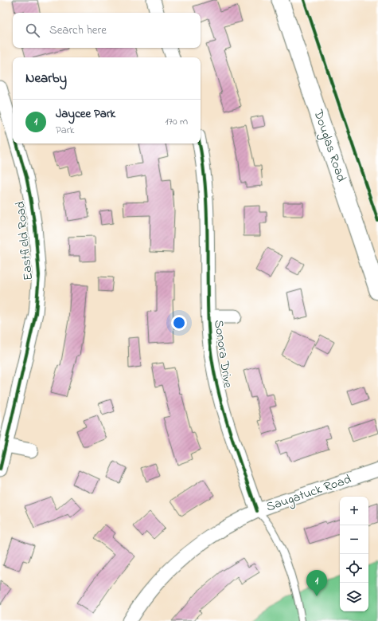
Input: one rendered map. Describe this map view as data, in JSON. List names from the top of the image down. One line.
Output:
{"streets":{"street":["Douglas Road","Eastfield Road","Sonora Drive","Saugatuck Road"]},"crossings":[["Sonora Drive","Saugatuck Road"]],"page":{"search":"Search here","heading":"Nearby","list":[{"mark":"1","name":"Jaycee Park","note":"Park","value":"170 m"}],"map_buttons":["+","−"],"pins":"1"}}
